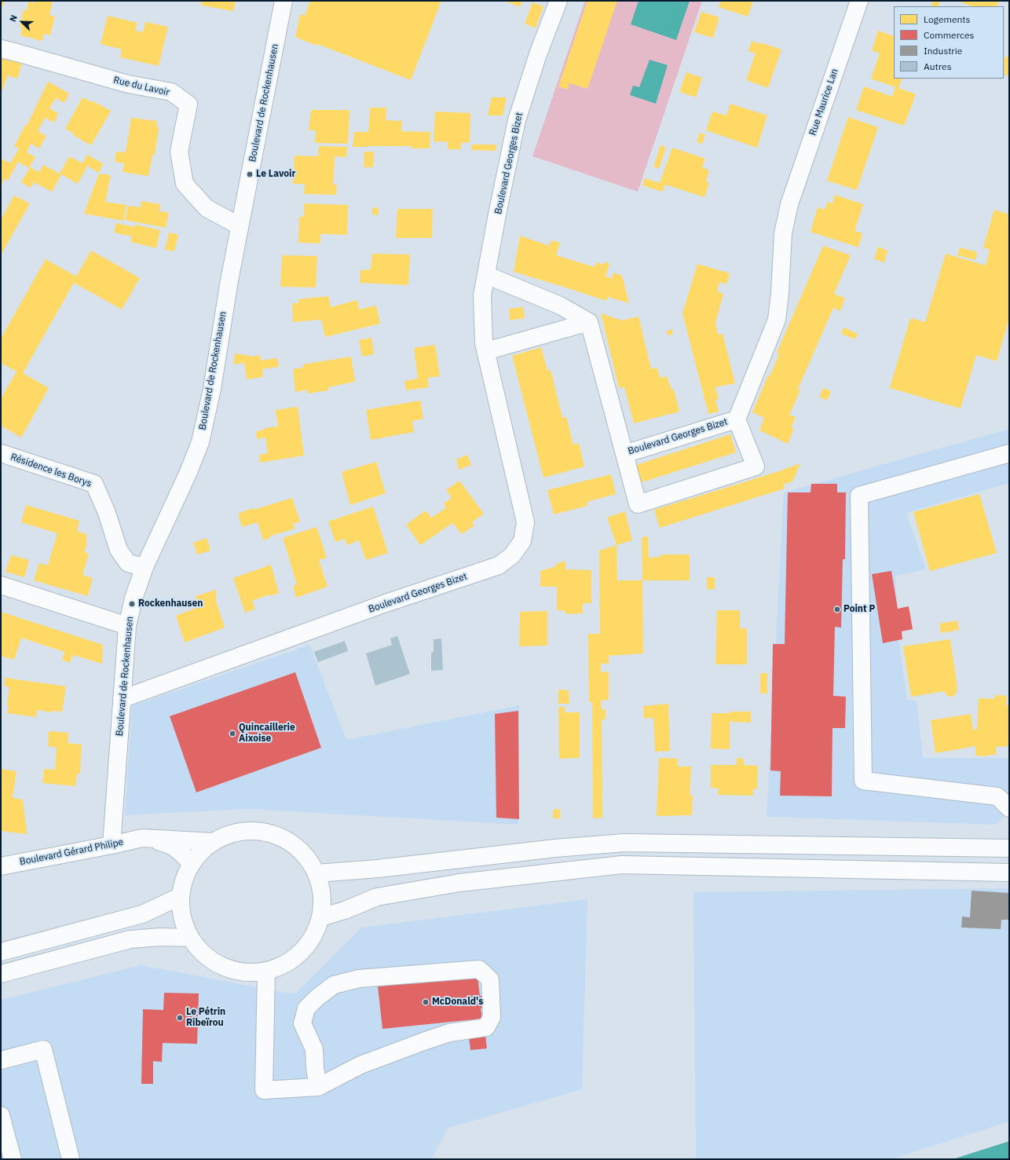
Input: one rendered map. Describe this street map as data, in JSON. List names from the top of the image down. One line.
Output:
{"streets":{"street":["Rue du Lavoir","Rue Maurice Lan","Boulevard de Rockenhausen","Boulevard Georges Bizet","Résidence les Borys","Boulevard Gérard Philipe"]},"crossings":[["Rue du Lavoir","Boulevard de Rockenhausen"],["Rue Maurice Lan","Boulevard Georges Bizet"],["Boulevard de Rockenhausen","Boulevard Georges Bizet"],["Boulevard de Rockenhausen","Résidence les Borys"],["Boulevard de Rockenhausen","Boulevard Gérard Philipe"]],"places":["Le Lavoir","Rockenhausen","Point P","Quincaillerie Aixoise","McDonald's","Le Pétrin Ribeïrou"],"legend":["Logements","Commerces","Industrie","Autres"],"north":"top left"}
